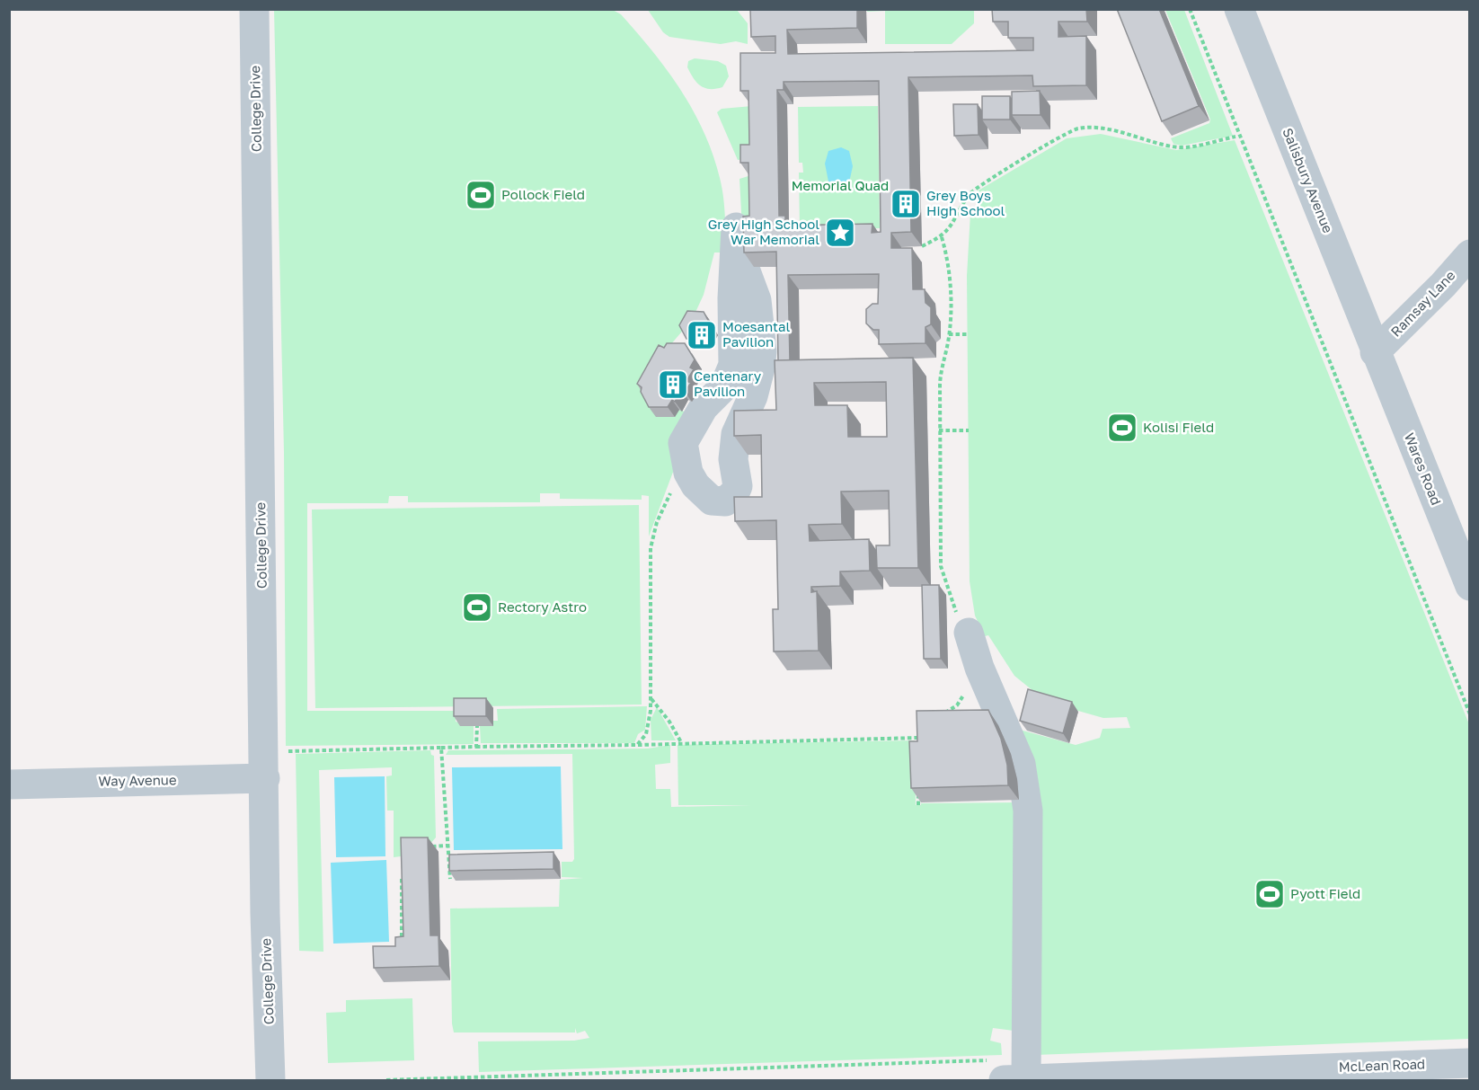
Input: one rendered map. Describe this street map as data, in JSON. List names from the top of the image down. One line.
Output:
{"streets":{"street":["College Drive","Salisbury Avenue","Ramsay Lane","Wares Road","Way Avenue","McLean Road"]},"crossings":[["College Drive","Way Avenue"],["Salisbury Avenue","Ramsay Lane"],["Salisbury Avenue","Wares Road"],["Ramsay Lane","Wares Road"]],"parks":["Memorial Quad"],"places":{"sports":["Pollock Field","Kolisi Field","Rectory Astro","Pyott Field"],"building":["Grey Boys High School","Moesantal Pavilion","Centenary Pavilion"],"place":["Grey High School War Memorial"]}}
